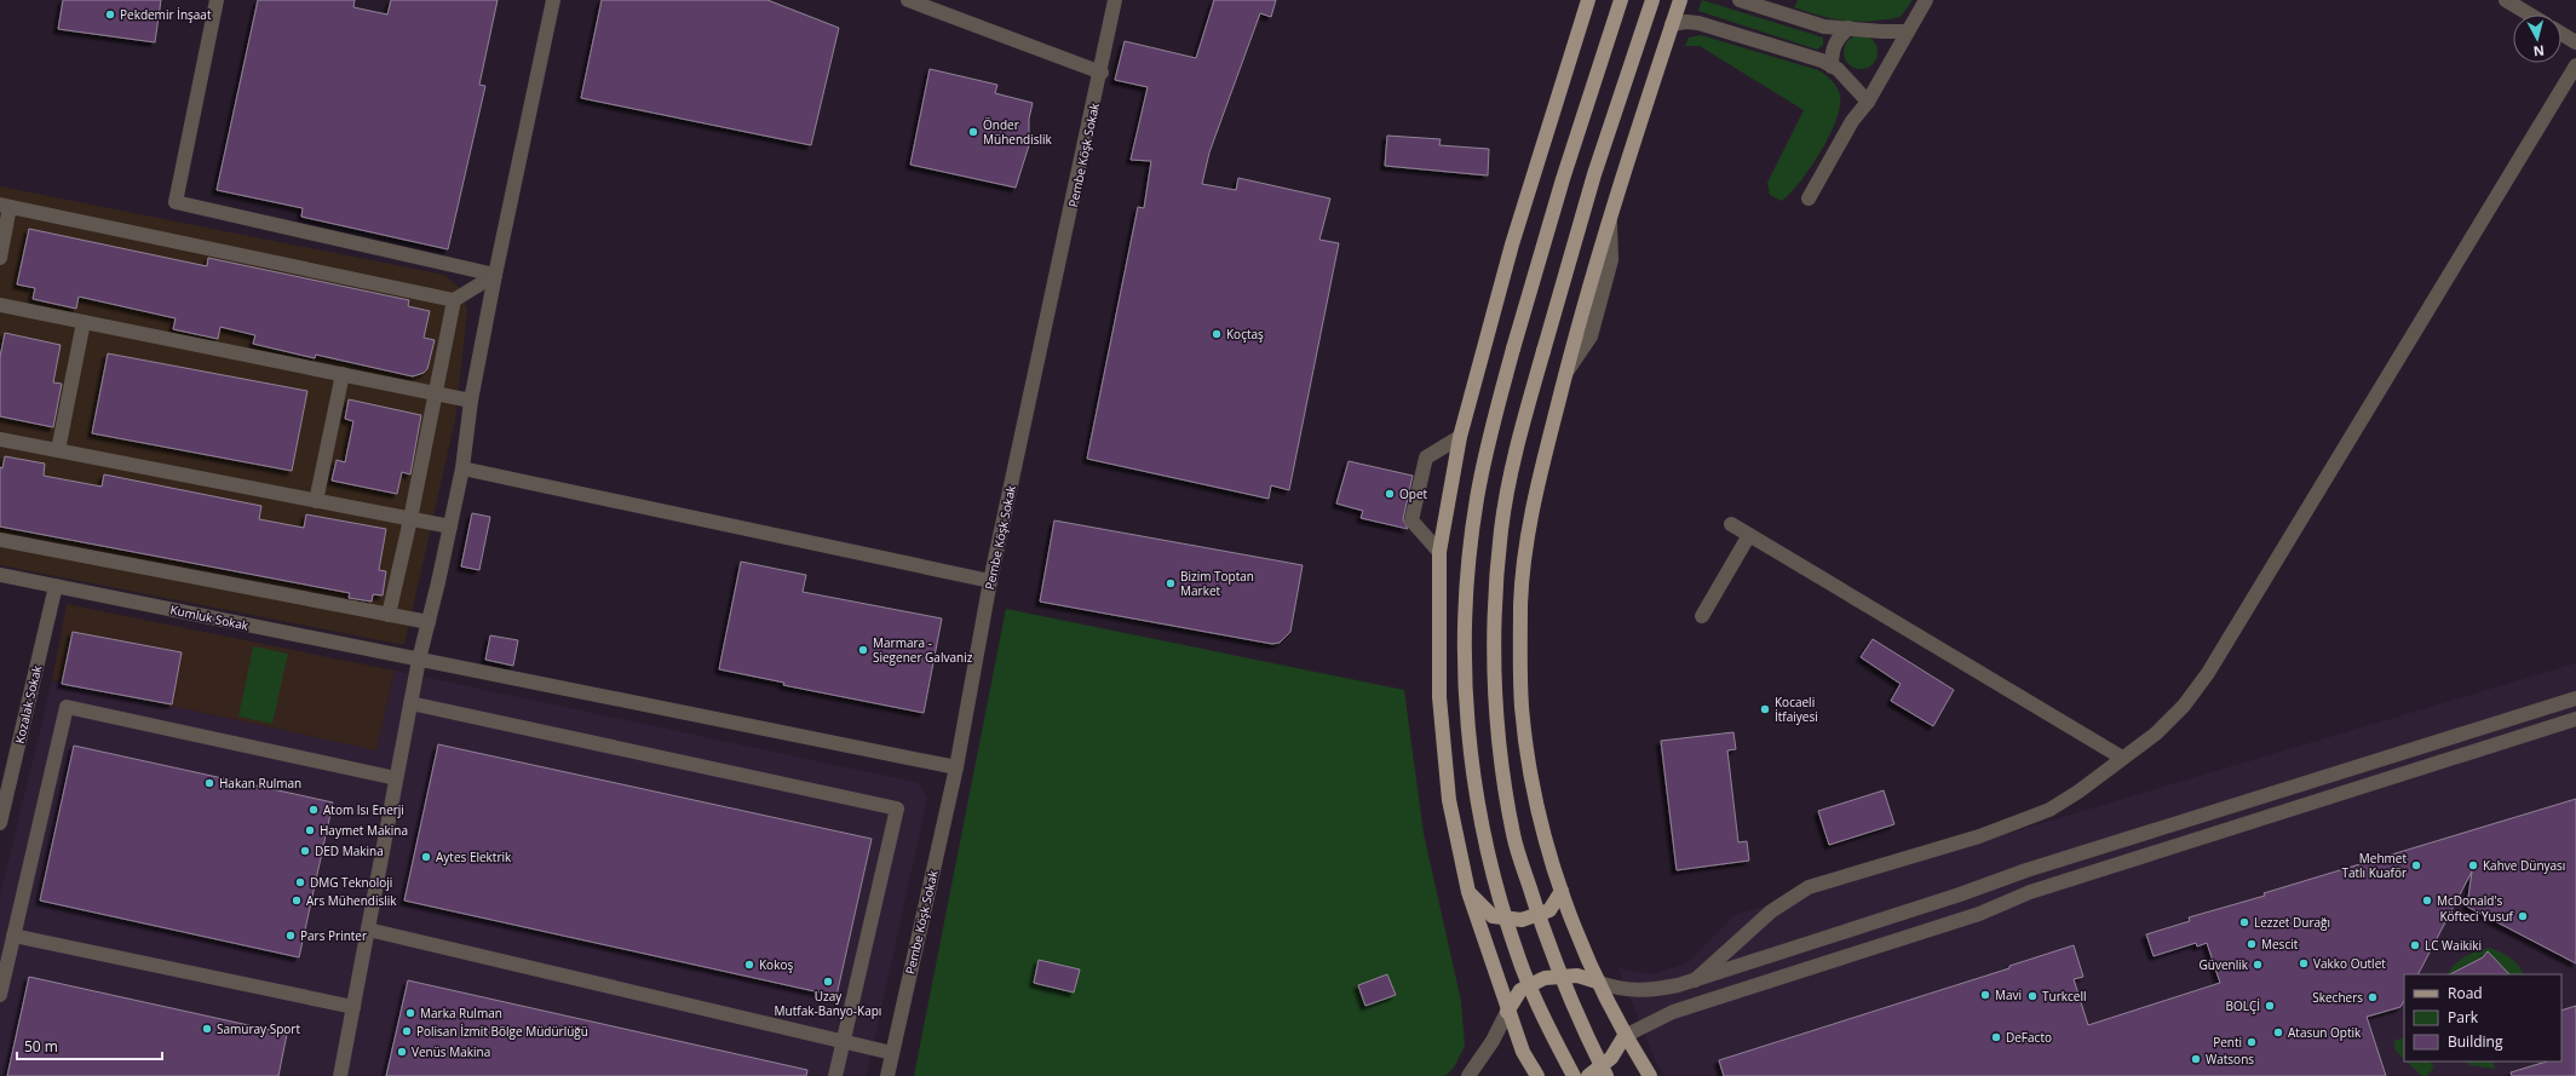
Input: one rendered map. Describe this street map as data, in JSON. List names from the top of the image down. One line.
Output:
{"streets":{"street":["Pembe Köşk Sokak","Kumluk Sokak","Kozalak Sokak"]},"crossings":[["Pembe Köşk Sokak","Kumluk Sokak"],["Kumluk Sokak","Kozalak Sokak"]],"places":["Pekdemir İnşaat","Önder Mühendislik","Koçtaş","Opet","Bizim Toptan Market","Marmara - Siegener Galvaniz","Kocaeli İtfaiyesi","Hakan Rulman","Atom Isı Enerji","Haymet Makina","DED Makina","Aytes Elektrik","Mehmet Tatlı Kuaför","Kahve Dünyası","DMG Teknoloji","Ars Mühendislik","McDonald's","Köfteci Yusuf","Lezzet Durağı","Pars Printer","Mescit","LC Waikiki","Vakko Outlet","Kokoş","Güvenlik","Uzay Mutfak-Banyo-Kapı","Mavi","Turkcell","Skechers","BOLÇİ","Marka Rulman","Samuray Sport","Polisan İzmit Bölge Müdürlüğü","Atasun Optik","DeFacto","Penti","Venüs Makina","Watsons"],"legend":["Road","Park","Building"],"scale_bar":"50 m","north":"bottom"}
